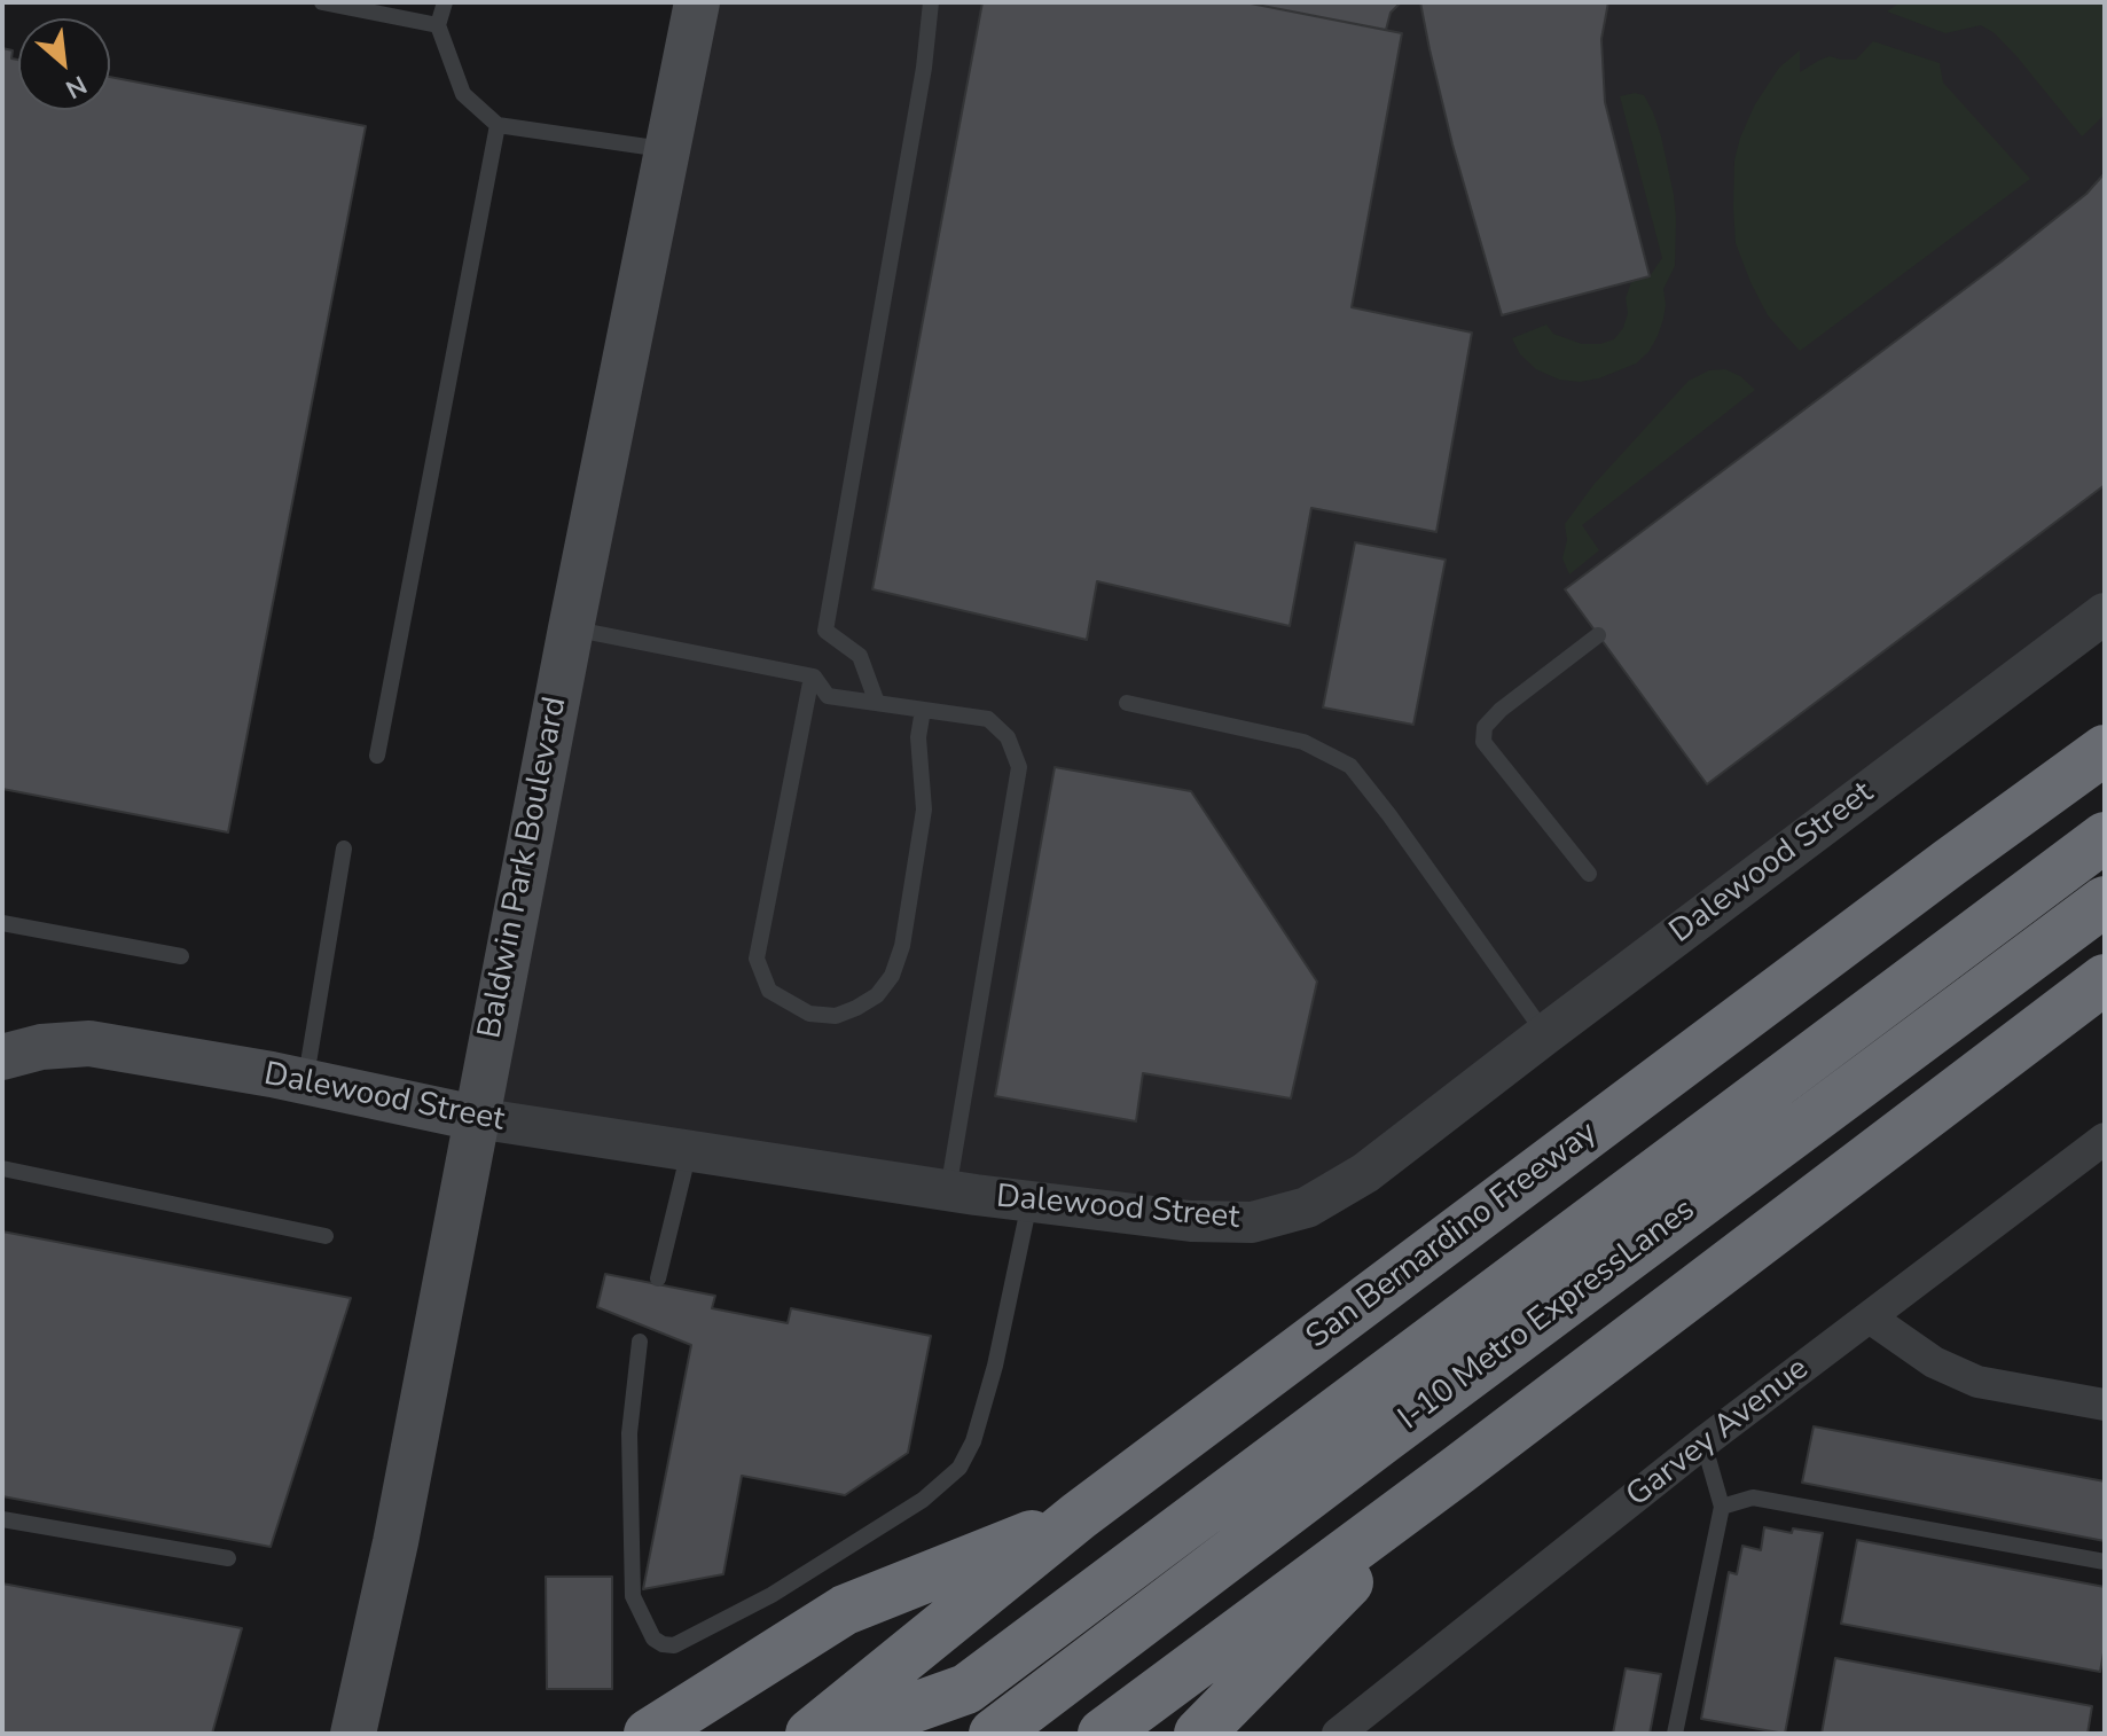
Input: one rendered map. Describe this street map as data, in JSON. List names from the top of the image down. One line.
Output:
{"streets":{"highway":["San Bernardino Freeway","I-10 Metro ExpressLanes"],"main road":["Dalewood Street","Baldwin Park Boulevard"],"street":["Garvey Avenue"]},"crossings":[["Dalewood Street","Baldwin Park Boulevard"]],"north":"bottom right"}
